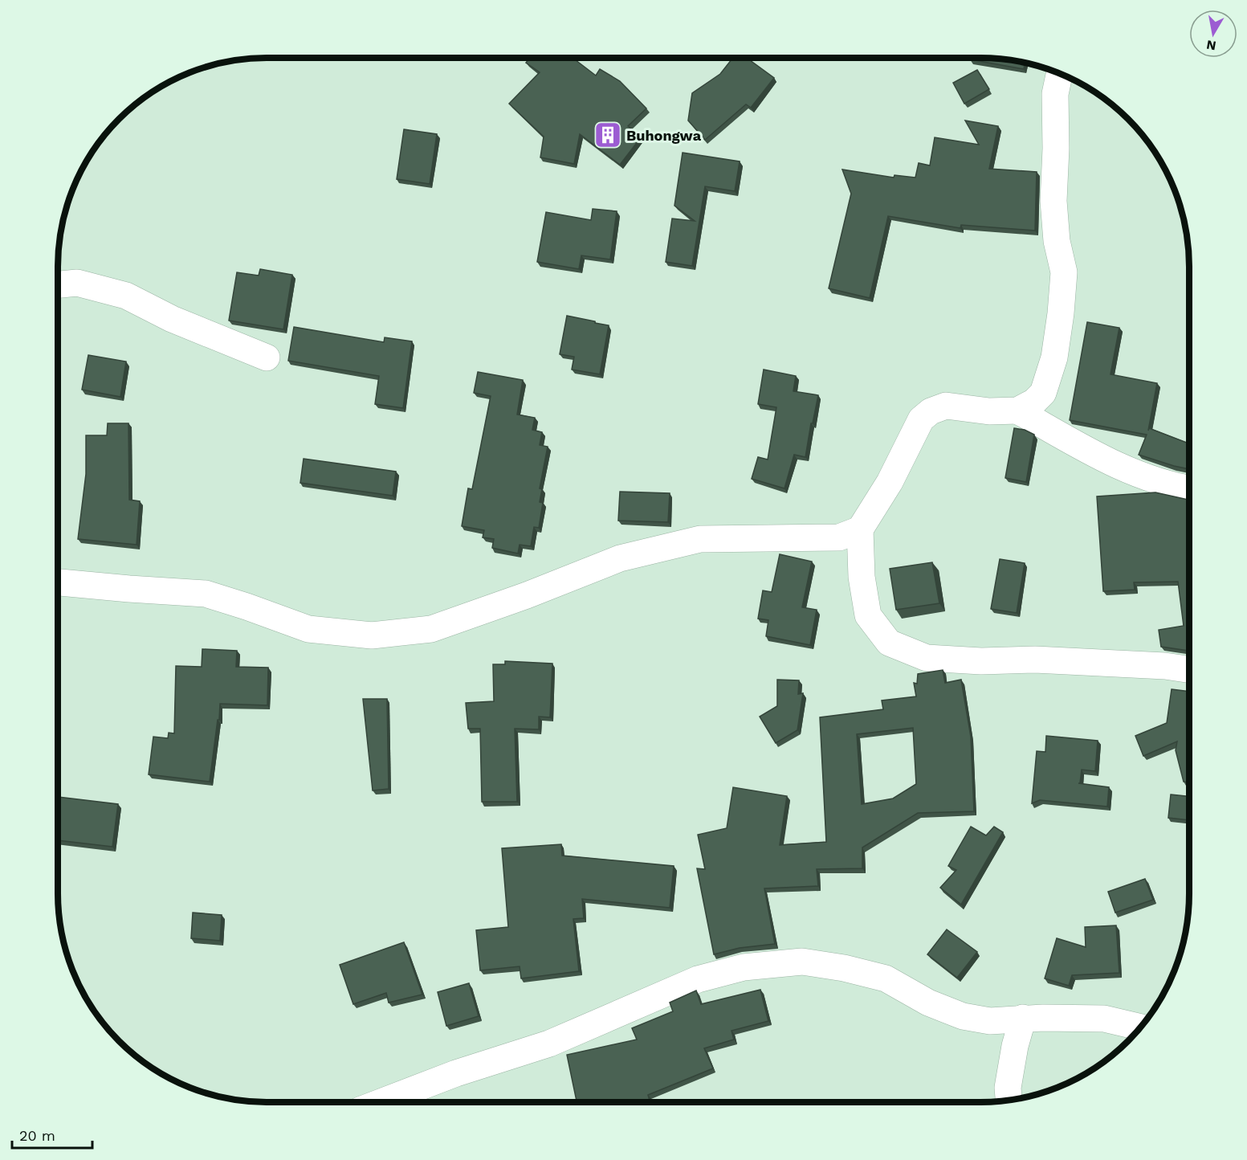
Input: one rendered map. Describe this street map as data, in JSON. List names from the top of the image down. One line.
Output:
{"places":{"building":["Buhongwa"]},"scale_bar":"20 m","north":"bottom"}
